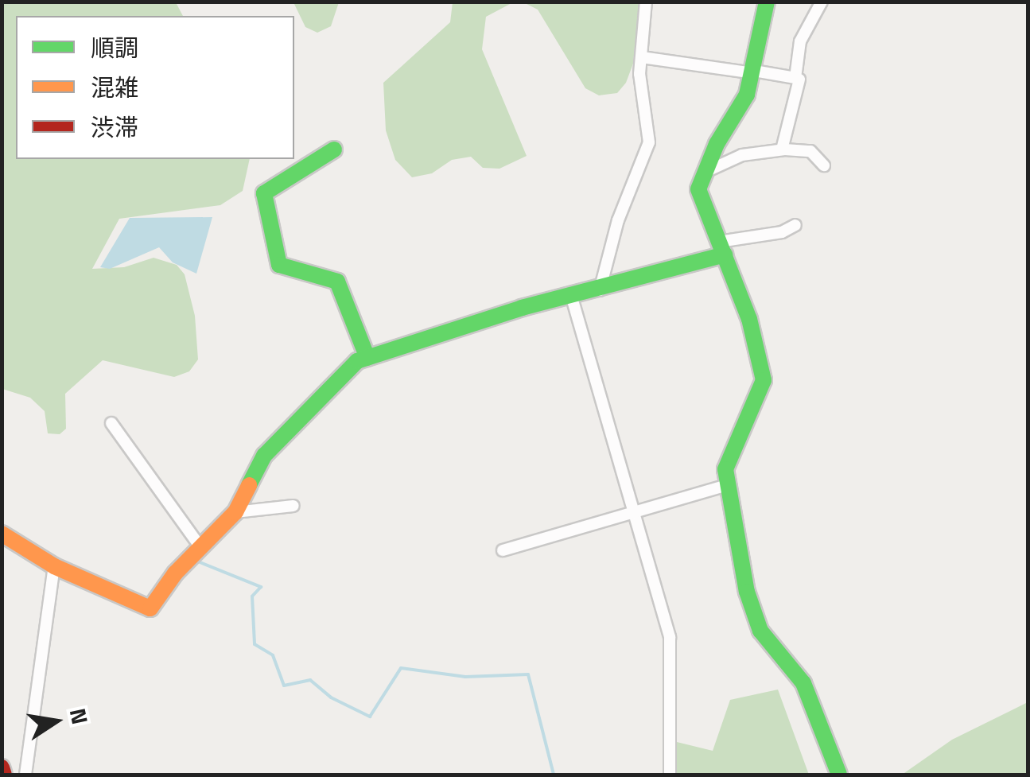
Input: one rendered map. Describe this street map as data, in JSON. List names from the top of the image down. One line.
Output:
{"legend":["順調","混雑","渋滞"],"north":"right"}
